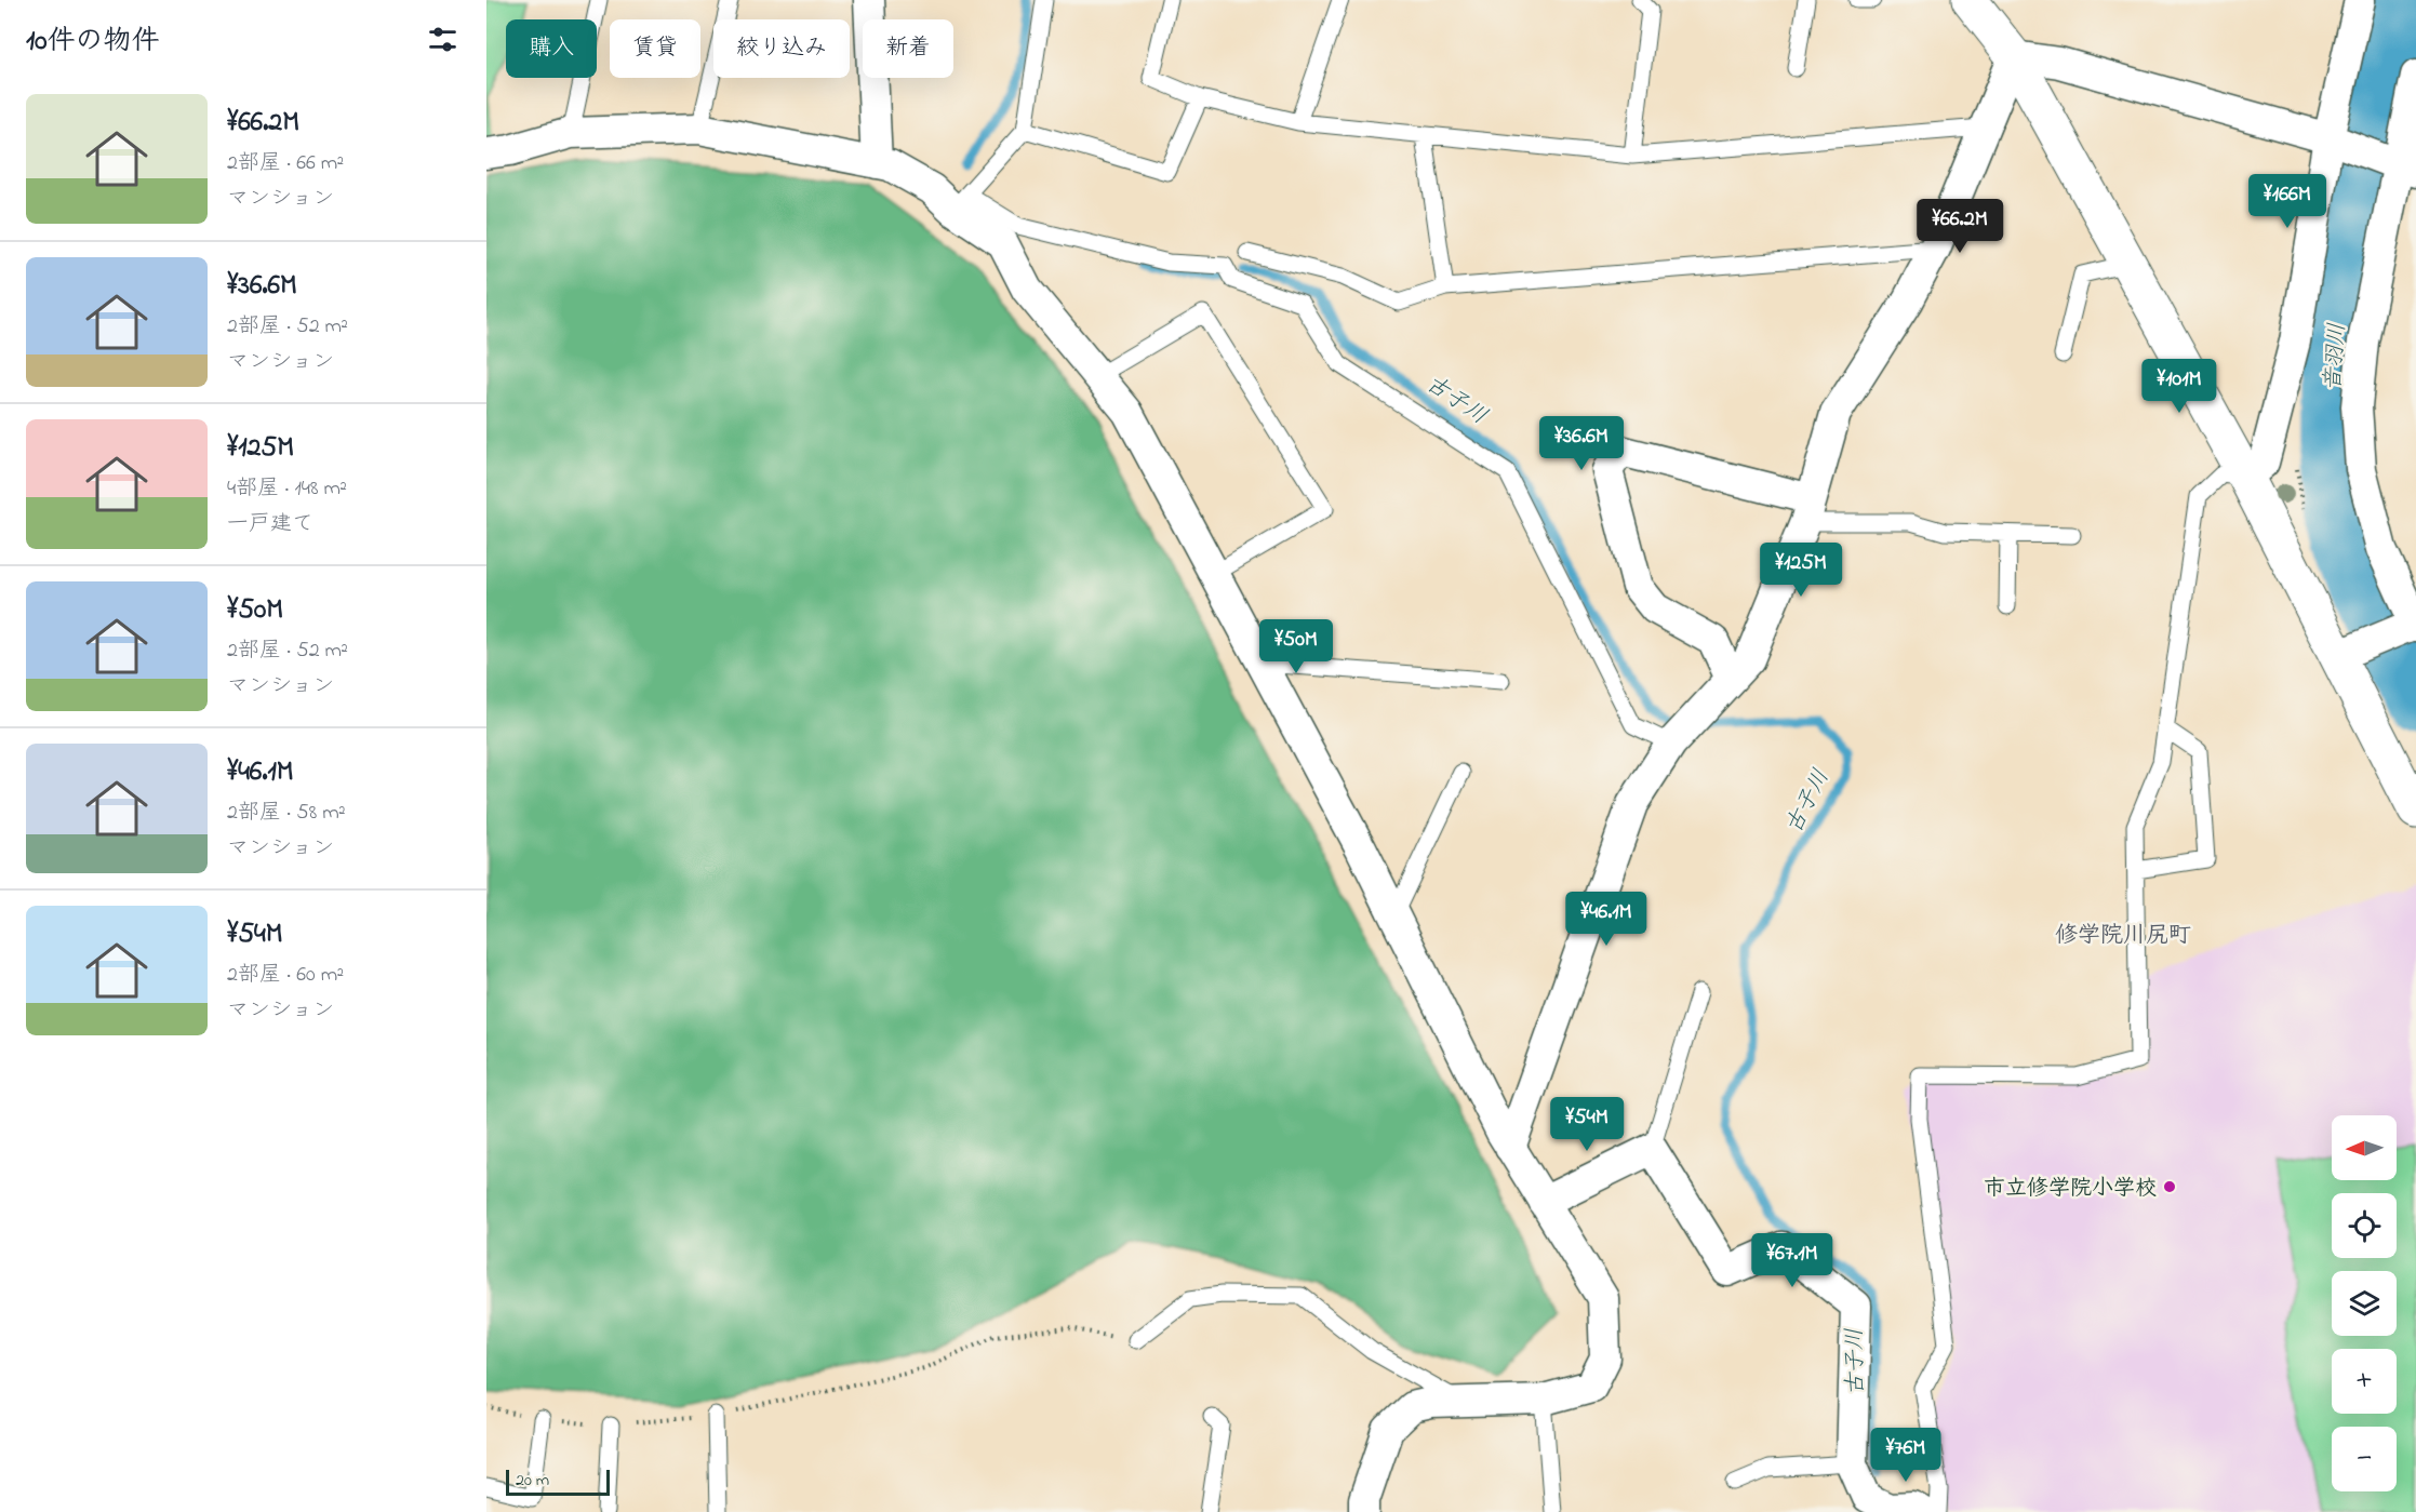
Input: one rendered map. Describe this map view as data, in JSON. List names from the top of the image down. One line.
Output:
{"districts":["修学院川尻町"],"water":["音羽川","古子川"],"places":["市立修学院小学校"],"scale_bar":"20 m","north":"left","page":{"heading":"10件の物件","chip":["購入","賃貸","絞り込み","新着"],"list":[{"name":"¥66.2M","note":"2部屋 · 66 m² · マンション"},{"name":"¥36.6M","note":"2部屋 · 52 m² · マンション"},{"name":"¥125M","note":"4部屋 · 148 m² · 一戸建て"},{"name":"¥50M","note":"2部屋 · 52 m² · マンション"},{"name":"¥46.1M","note":"2部屋 · 58 m² · マンション"},{"name":"¥54M","note":"2部屋 · 60 m² · マンション"}],"price":["¥166M","¥66.2M","¥101M","¥36.6M","¥125M","¥50M","¥46.1M","¥54M","¥67.1M","¥76M"],"map_buttons":["+","−"],"scale":"20 m"}}
